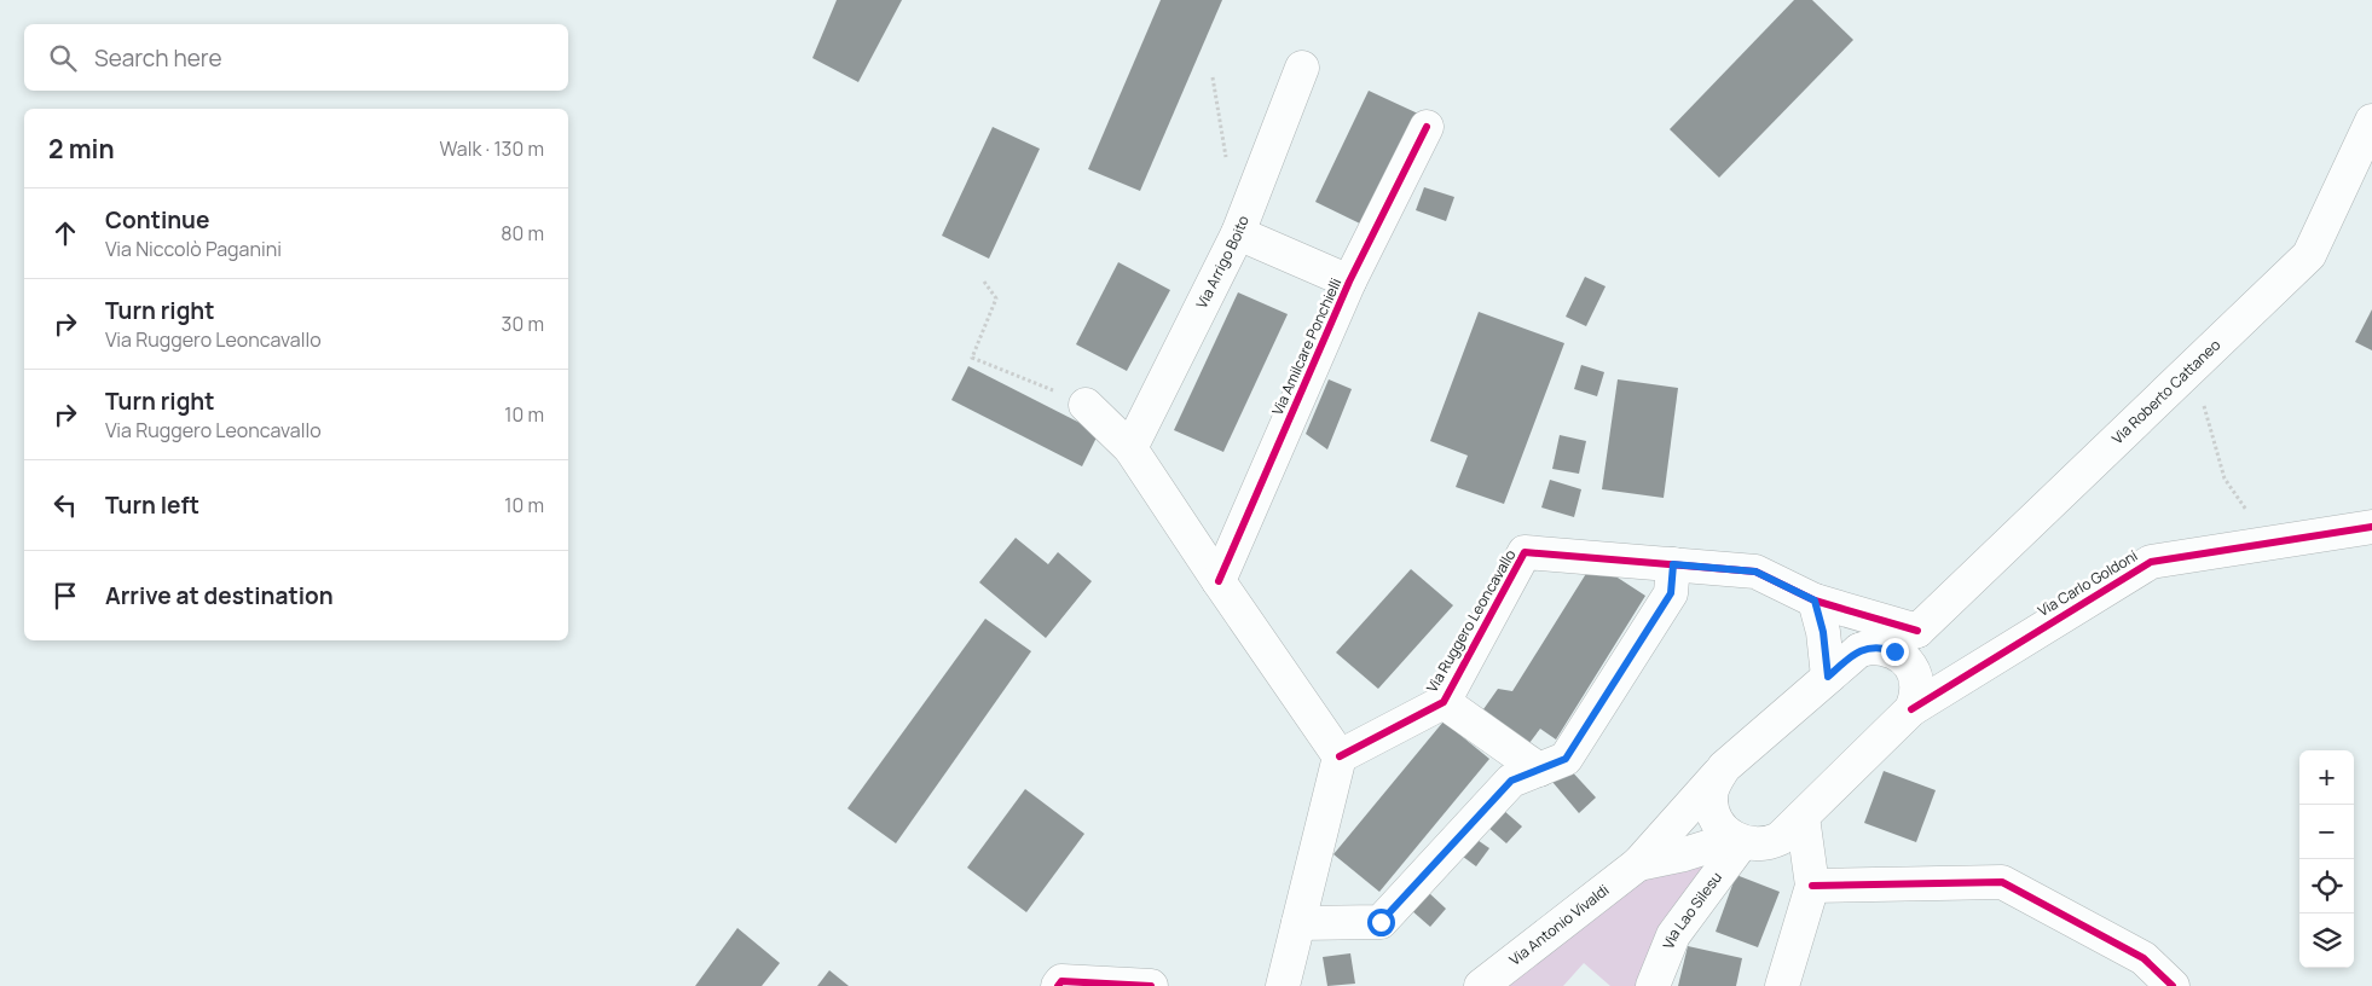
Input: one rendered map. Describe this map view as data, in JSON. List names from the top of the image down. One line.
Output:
{"streets":{"street":["Via Arrigo Boito","Via Amilcare Ponchielli","Via Roberto Cattaneo","Via Carlo Goldoni","Via Ruggero Leoncavallo","Via Lao Silesu","Via Antonio Vivaldi"]},"crossings":[["Via Arrigo Boito","Via Amilcare Ponchielli"],["Via Roberto Cattaneo","Via Ruggero Leoncavallo"],["Via Carlo Goldoni","Via Antonio Vivaldi"],["Via Lao Silesu","Via Antonio Vivaldi"]],"page":{"search":"Search here","heading":["2 min","Walk · 130 m"],"list":[["Continue","Via Niccolò Paganini","80 m"],["Turn right","Via Ruggero Leoncavallo","30 m"],["Turn right","Via Ruggero Leoncavallo","10 m"],["Turn left","10 m"],"Arrive at destination"],"map_buttons":["+","−"]}}
